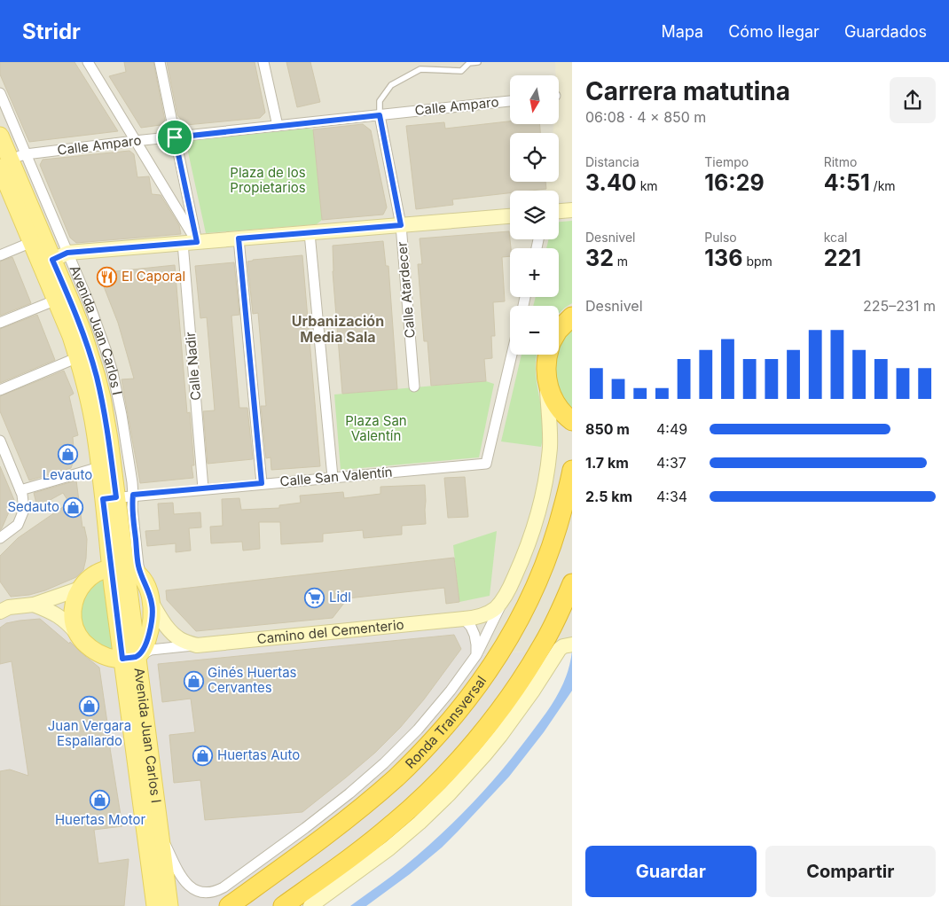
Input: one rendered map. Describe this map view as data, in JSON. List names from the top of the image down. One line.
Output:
{"streets":{"highway":["Ronda Transversal"],"main road":["Avenida Juan Carlos I","Camino del Cementerio"],"street":["Calle Amparo","Calle Atardecer","Calle Nadir","Calle San Valentín"]},"crossings":[["Calle Amparo","Calle Atardecer"],["Calle Amparo","Avenida Juan Carlos I"],["Calle Amparo","Calle Nadir"],["Avenida Juan Carlos I","Calle San Valentín"],["Avenida Juan Carlos I","Camino del Cementerio"],["Calle Nadir","Calle San Valentín"]],"districts":["Urbanización Media Sala"],"parks":["Plaza de los Propietarios","Plaza San Valentín"],"places":{"restaurant":["El Caporal"],"shop":["Levauto","Sedauto","Ginés Huertas Cervantes","Juan Vergara Espallardo","Huertas Auto","Huertas Motor"],"supermarket":["Lidl"]},"north":"bottom","page":{"header":"Stridr","nav":["Mapa","Cómo llegar","Guardados"],"heading":["Carrera matutina","06:08 · 4 × 850 m"],"map_buttons":["+","−"],"stats":[["Distancia","3.40 km"],["Tiempo","16:29"],["Ritmo","4:51 /km"],["Desnivel","32 m"],["Pulso","136 bpm"],["kcal","221"]],"chart":["Desnivel","225–231 m"],"list":[{"name":"850 m","note":"4:49"},{"name":"1.7 km","note":"4:37"},{"name":"2.5 km","note":"4:34"}],"buttons":["Guardar","Compartir"]}}
